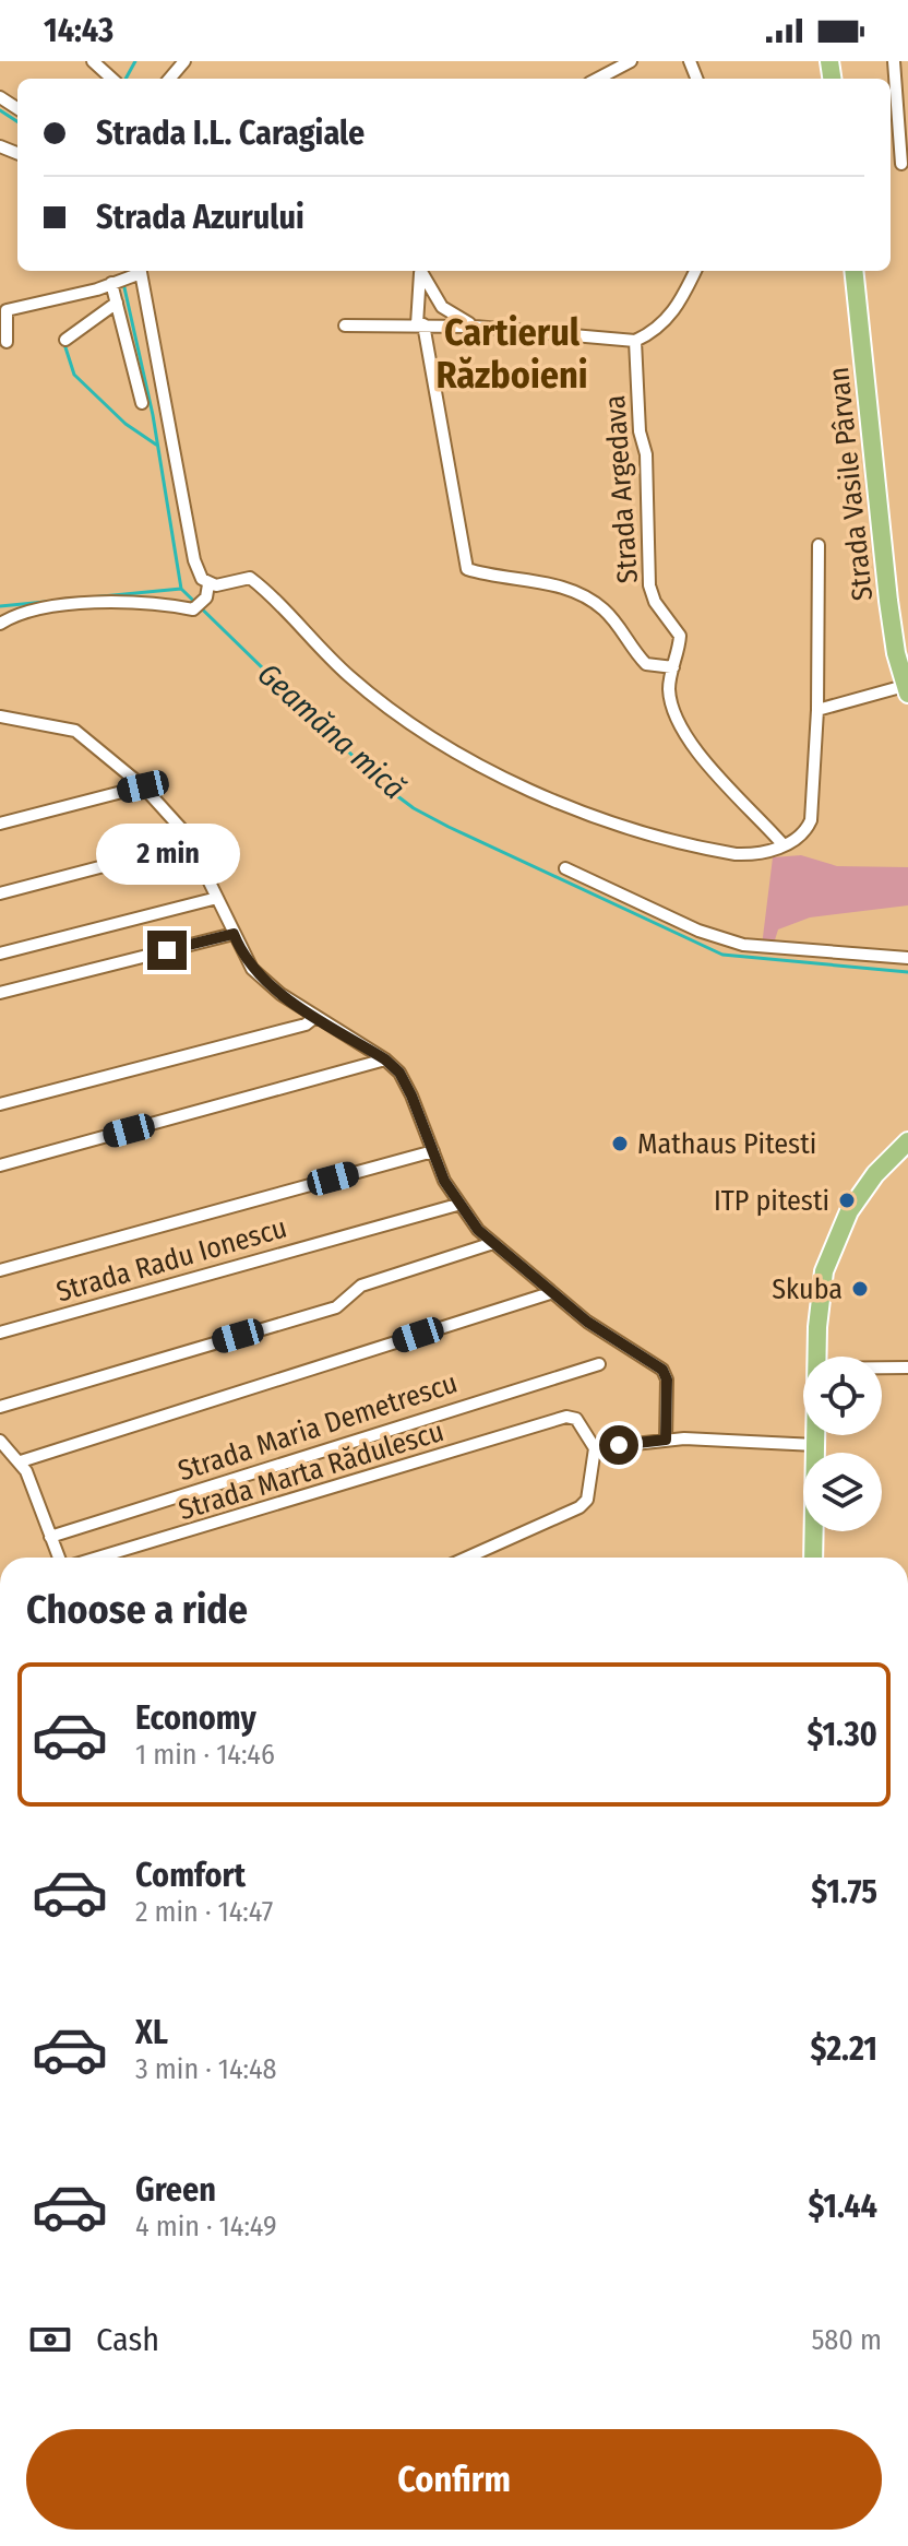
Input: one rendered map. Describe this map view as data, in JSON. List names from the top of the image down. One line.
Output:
{"streets":{"main road":["Strada Vasile Pârvan"],"street":["Strada Argedava","Strada Radu Ionescu","Strada Maria Demetrescu","Strada Marta Rădulescu"]},"districts":["Cartierul Războieni"],"water":["Geamăna mică"],"places":["Mathaus Pitesti","ITP pitesti","Skuba"],"page":{"status":"14:43","banner":["Strada I.L. Caragiale","Strada Azurului"],"bubble":"2 min","heading":"Choose a ride","list":[{"name":"Economy","note":"1 min · 14:46","value":"$1.30"},{"name":"Comfort","note":"2 min · 14:47","value":"$1.75"},{"name":"XL","note":"3 min · 14:48","value":"$2.21"},{"name":"Green","note":"4 min · 14:49","value":"$1.44"}],"pay":["Cash","580 m"],"buttons":"Confirm"}}
